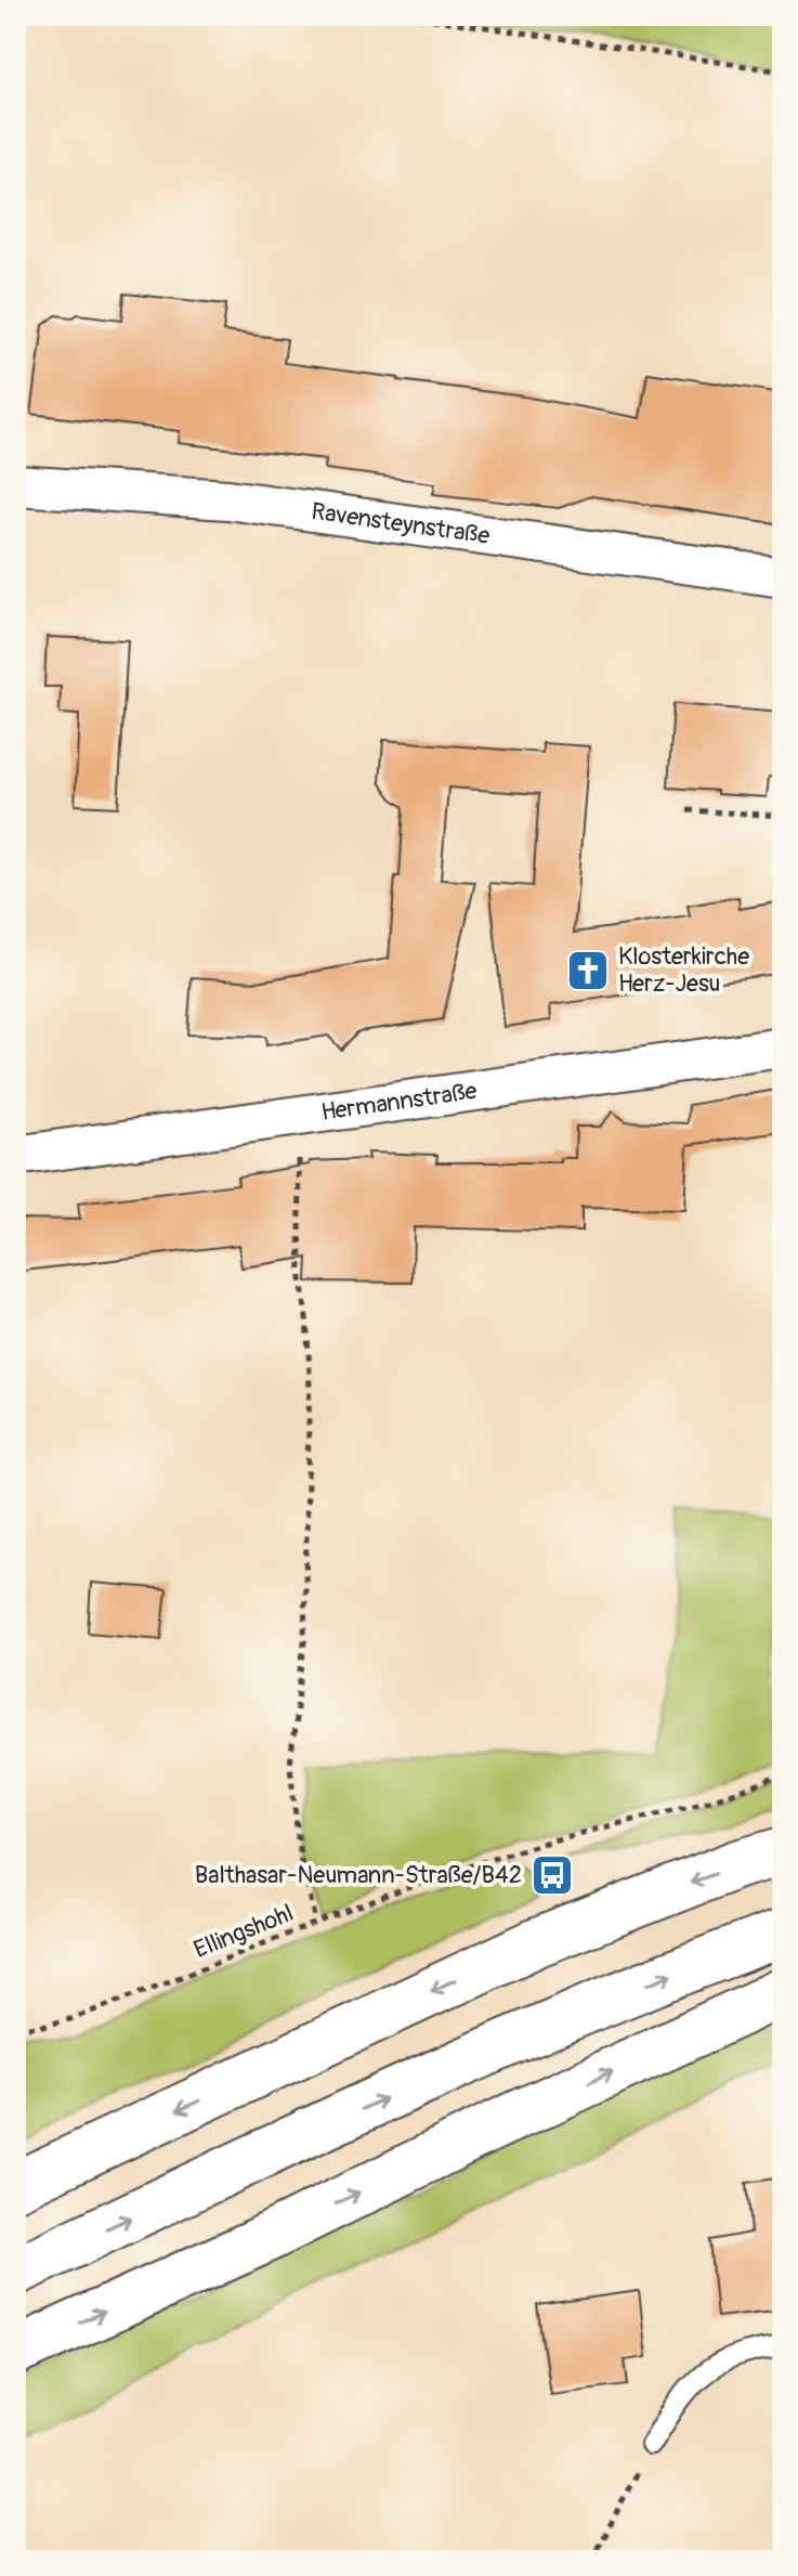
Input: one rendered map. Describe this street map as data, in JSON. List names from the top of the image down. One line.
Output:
{"streets":{"street":["Ravensteynstraße","Hermannstraße"],"path":["Ellingshohl"]},"places":{"church":["Klosterkirche Herz-Jesu"],"bus stop":["Balthasar-Neumann-Straße/B42"]}}
